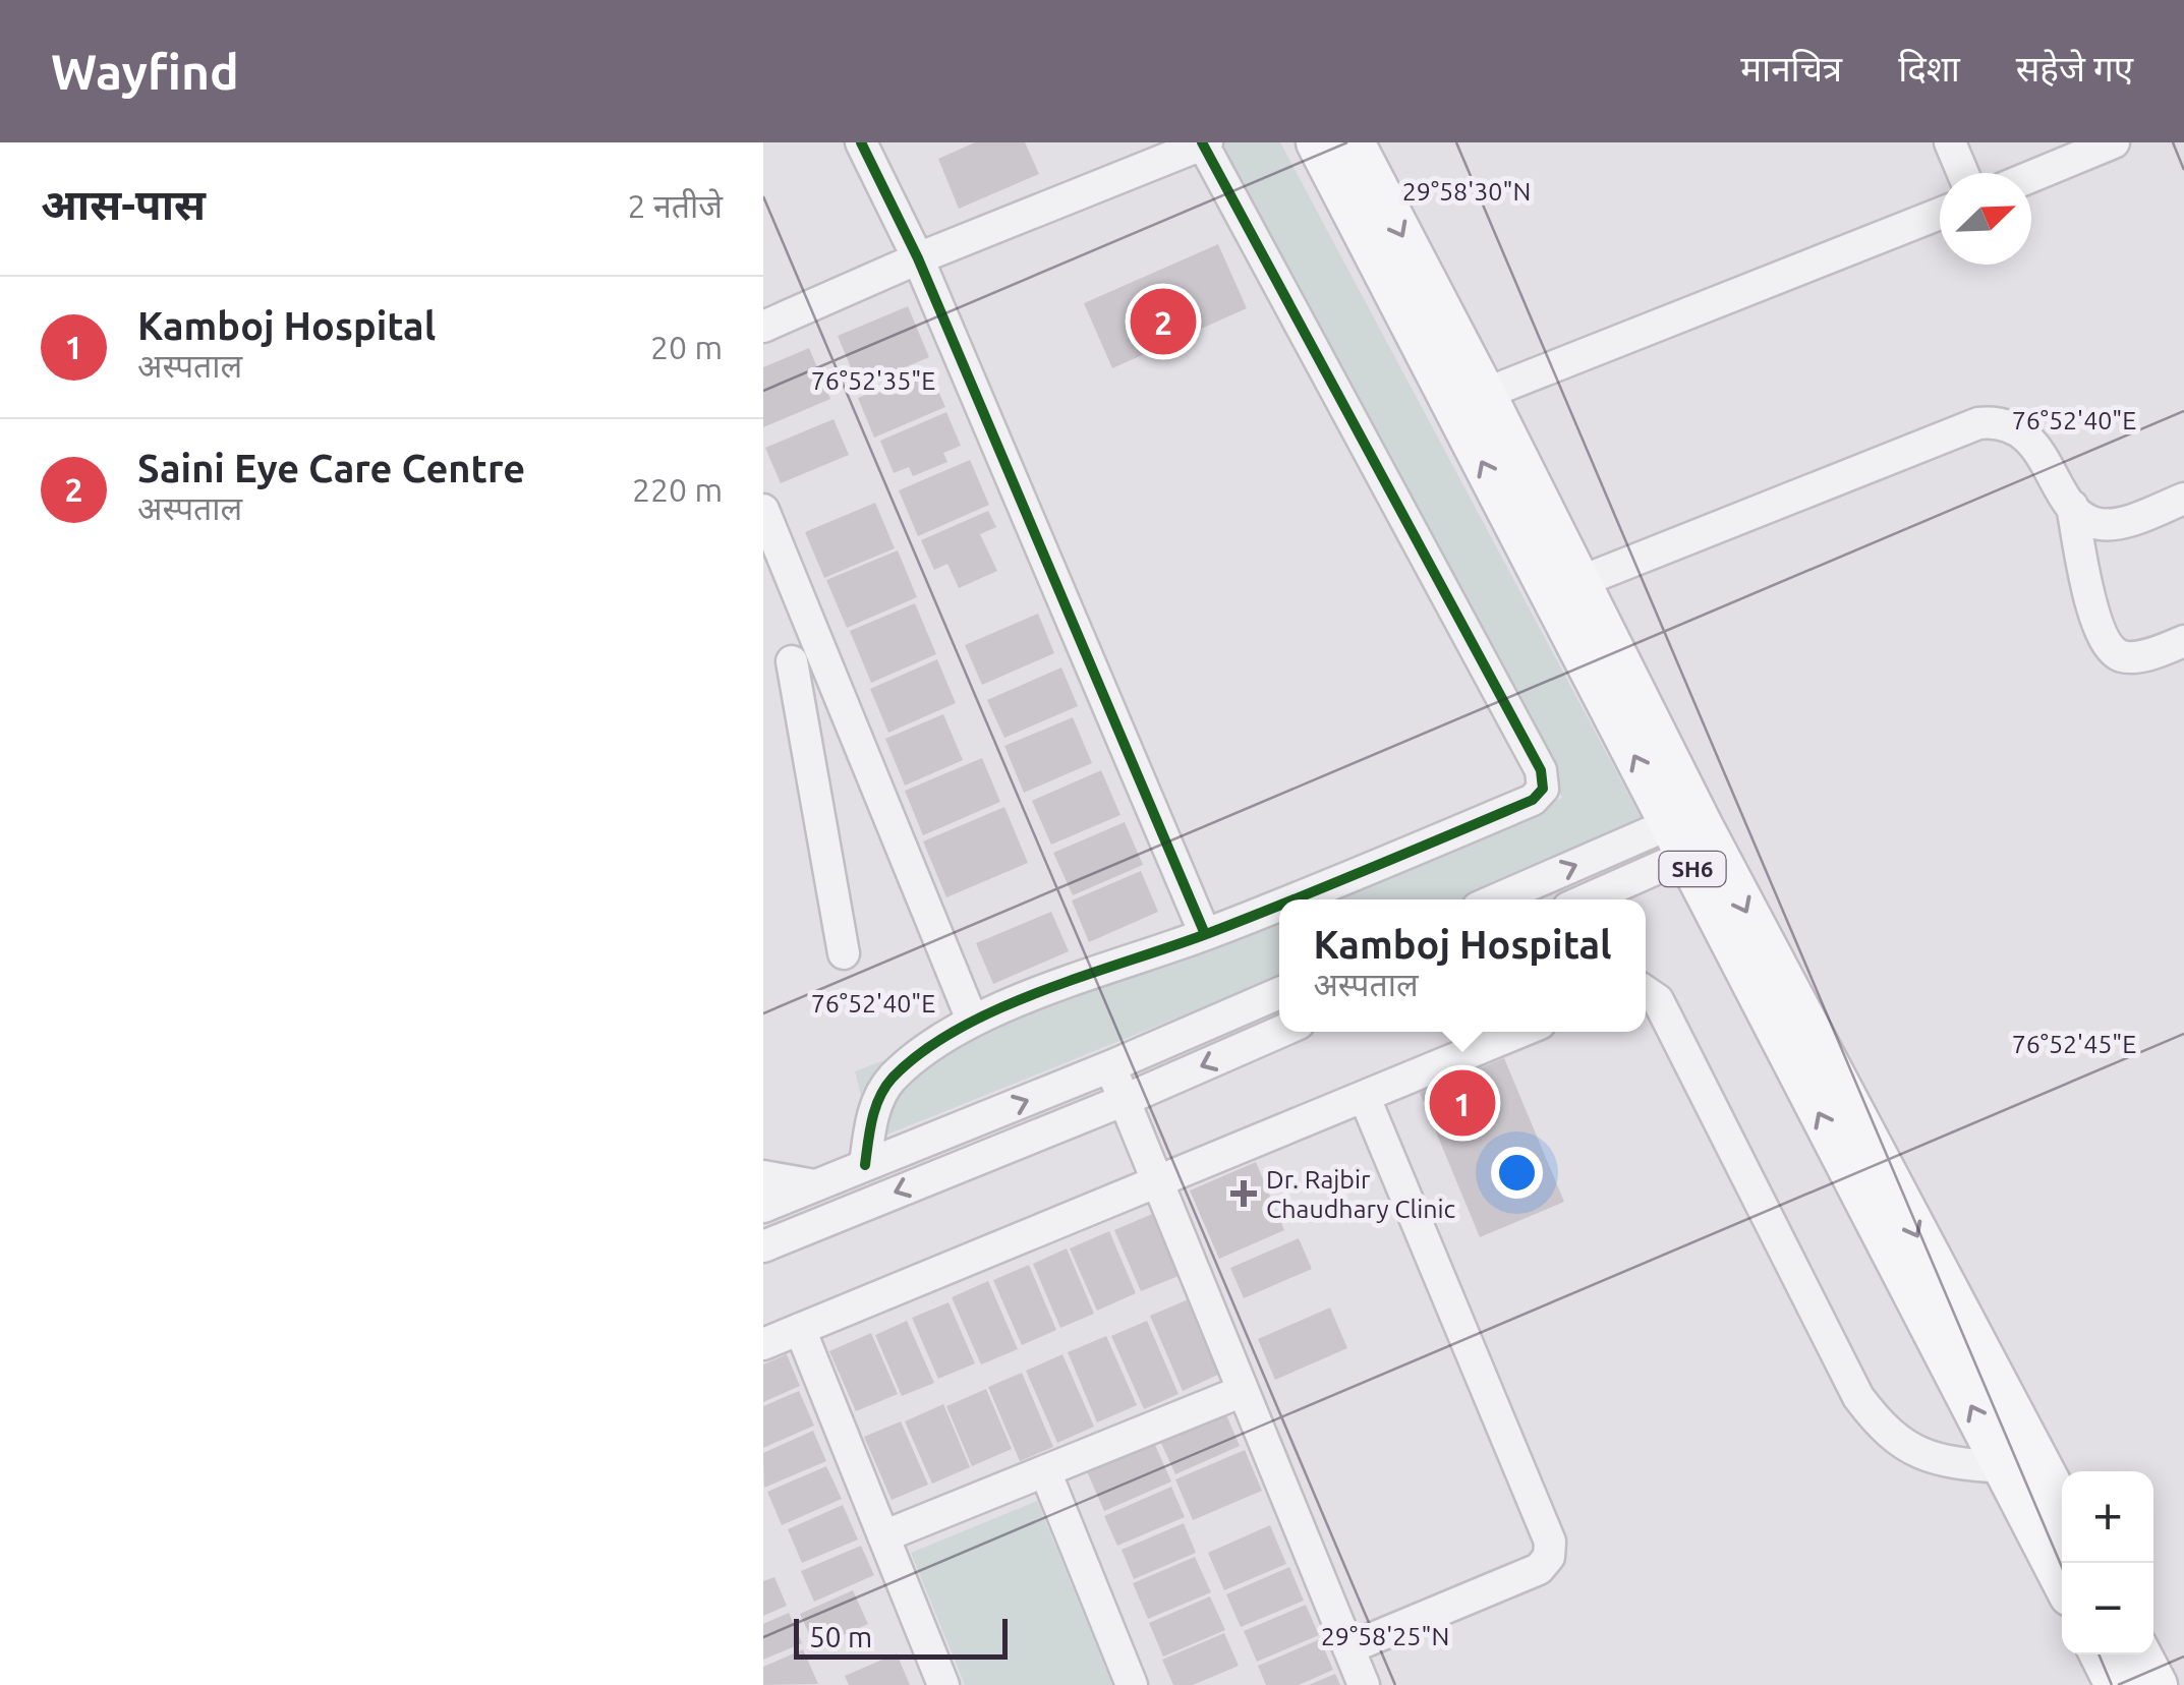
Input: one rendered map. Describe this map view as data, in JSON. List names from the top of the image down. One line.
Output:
{"streets":{"main road":["SH6"]},"places":{"health":["Dr. Rajbir Chaudhary Clinic"]},"scale_bar":"50 m","north":"top right","page":{"header":"Wayfind","nav":["मानचित्र","दिशा","सहेजे गए"],"heading":["आस-पास","2 नतीजे"],"list":[{"mark":"1","name":"Kamboj Hospital","note":"अस्पताल","value":"20 m"},{"mark":"2","name":"Saini Eye Care Centre","note":"अस्पताल","value":"220 m"}],"pins":["2","1"],"popup":["Kamboj Hospital","अस्पताल"],"map_buttons":["+","−"],"scale":"50 m"},"coordinates":["29°58'30\"N","76°52'35\"E","76°52'40\"E","76°52'45\"E","29°58'25\"N"]}
